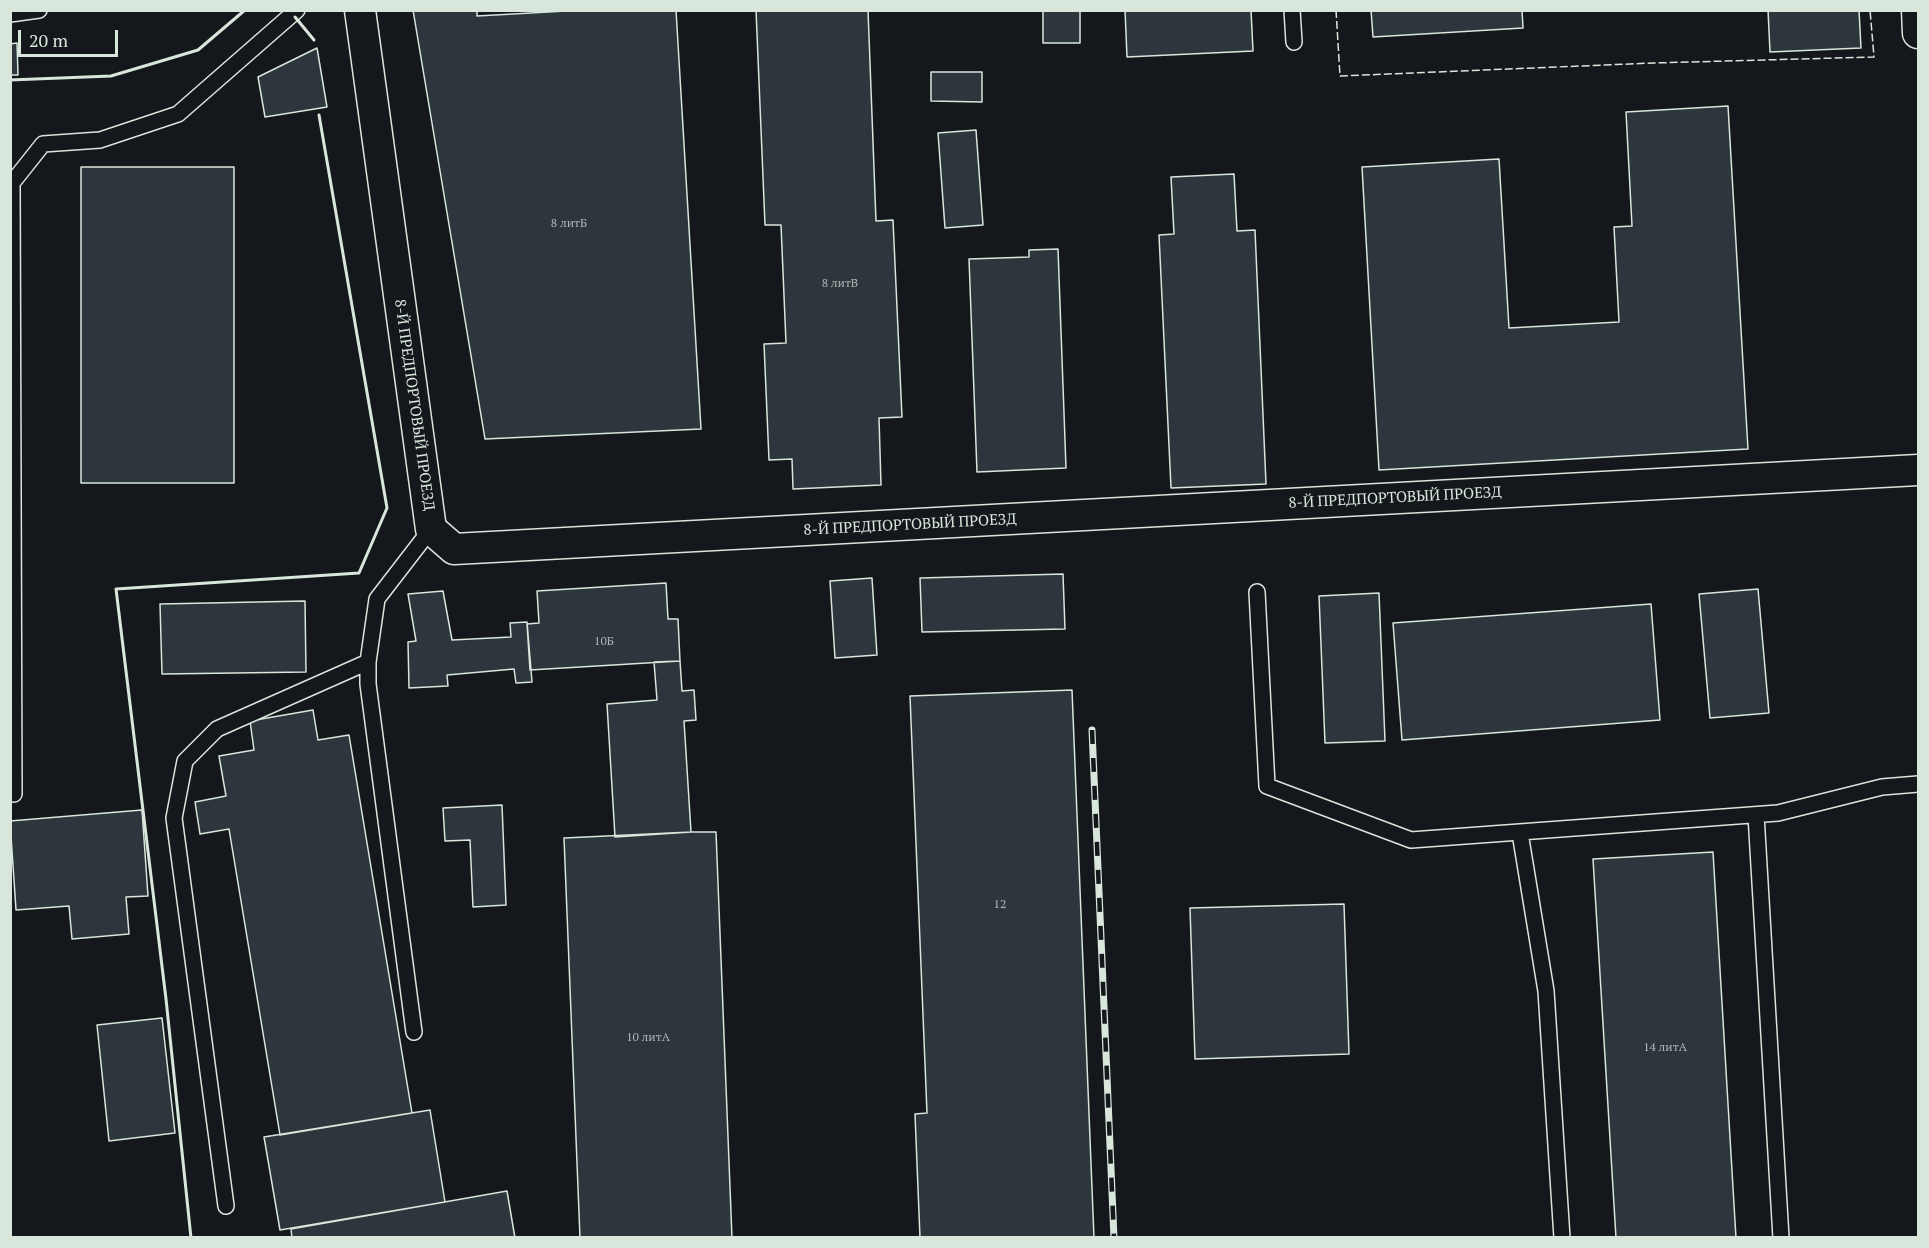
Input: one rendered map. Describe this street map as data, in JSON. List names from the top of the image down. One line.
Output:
{"streets":{"street":["8-Й ПРЕДПОРТОВЫЙ ПРОЕЗД"]},"house_numbers":["8 литБ","8 литВ","10Б","12","10 литА","14 литА"],"scale_bar":"20 m"}
